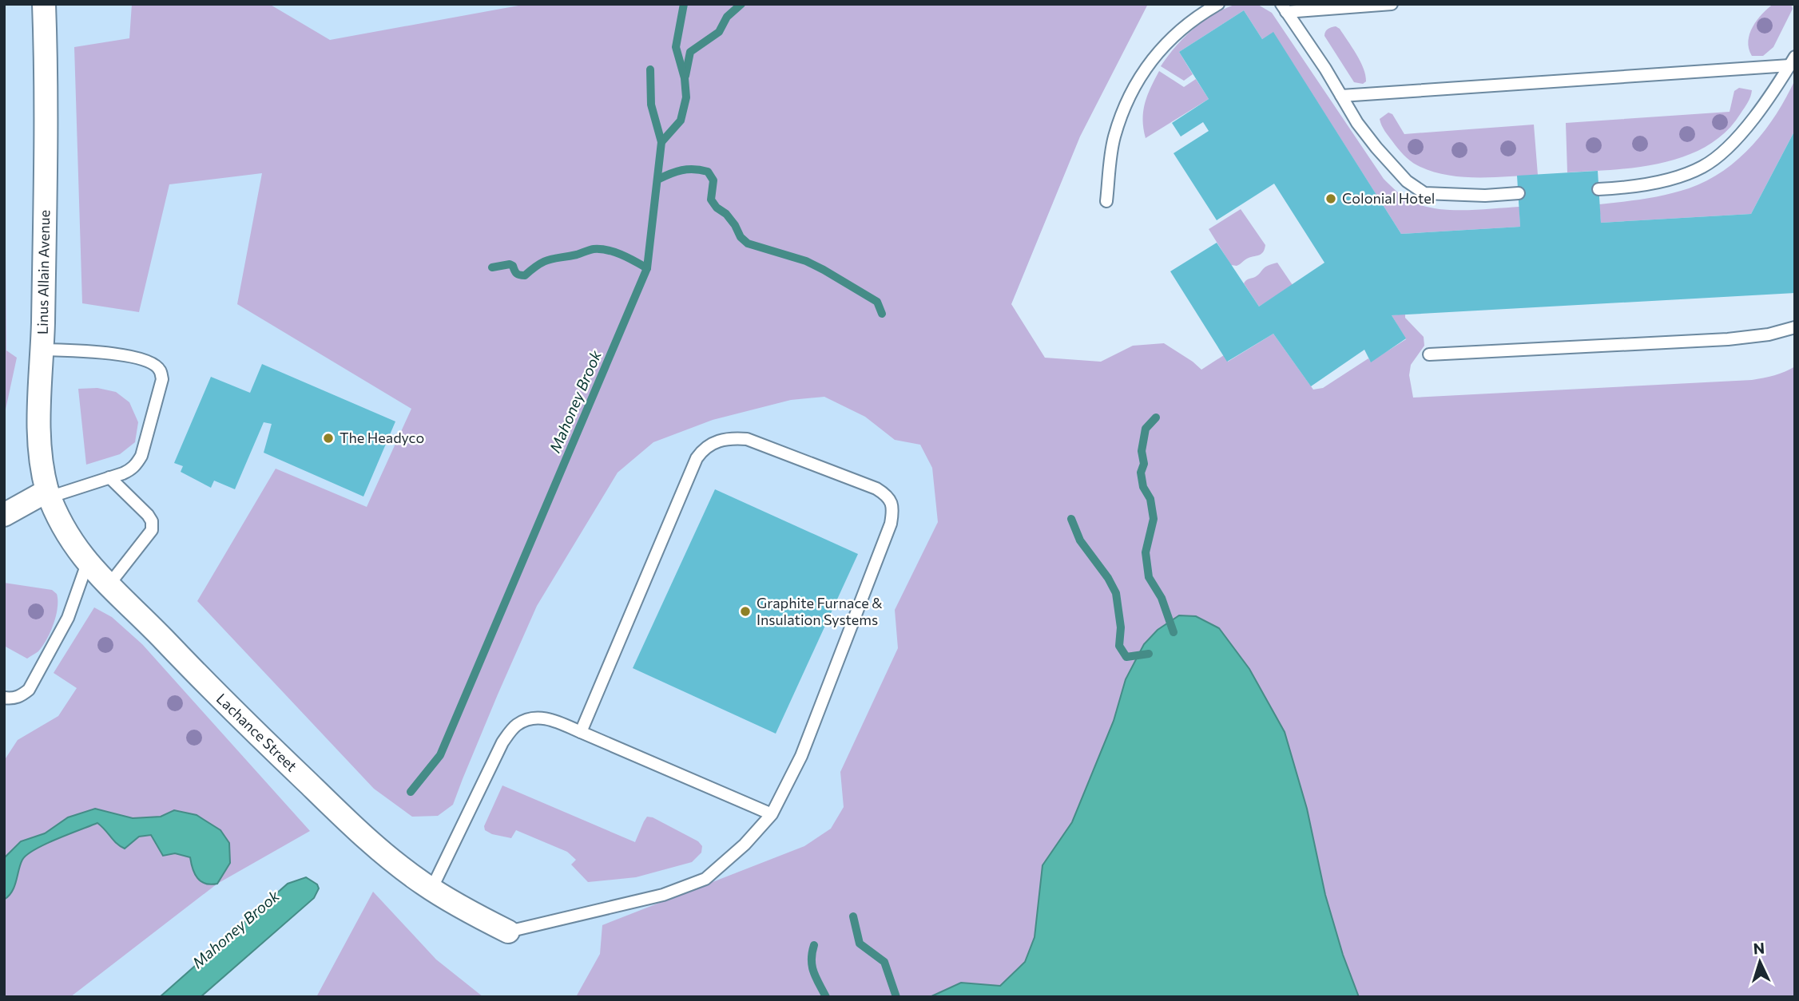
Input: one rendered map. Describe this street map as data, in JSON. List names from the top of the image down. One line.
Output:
{"streets":{"street":["Linus Allain Avenue","Lachance Street"]},"crossings":[["Linus Allain Avenue","Lachance Street"]],"water":["Mahoney Brook"],"places":["Colonial Hotel","The Headyco","Graphite Furnace & Insulation Systems"],"north":"top"}
